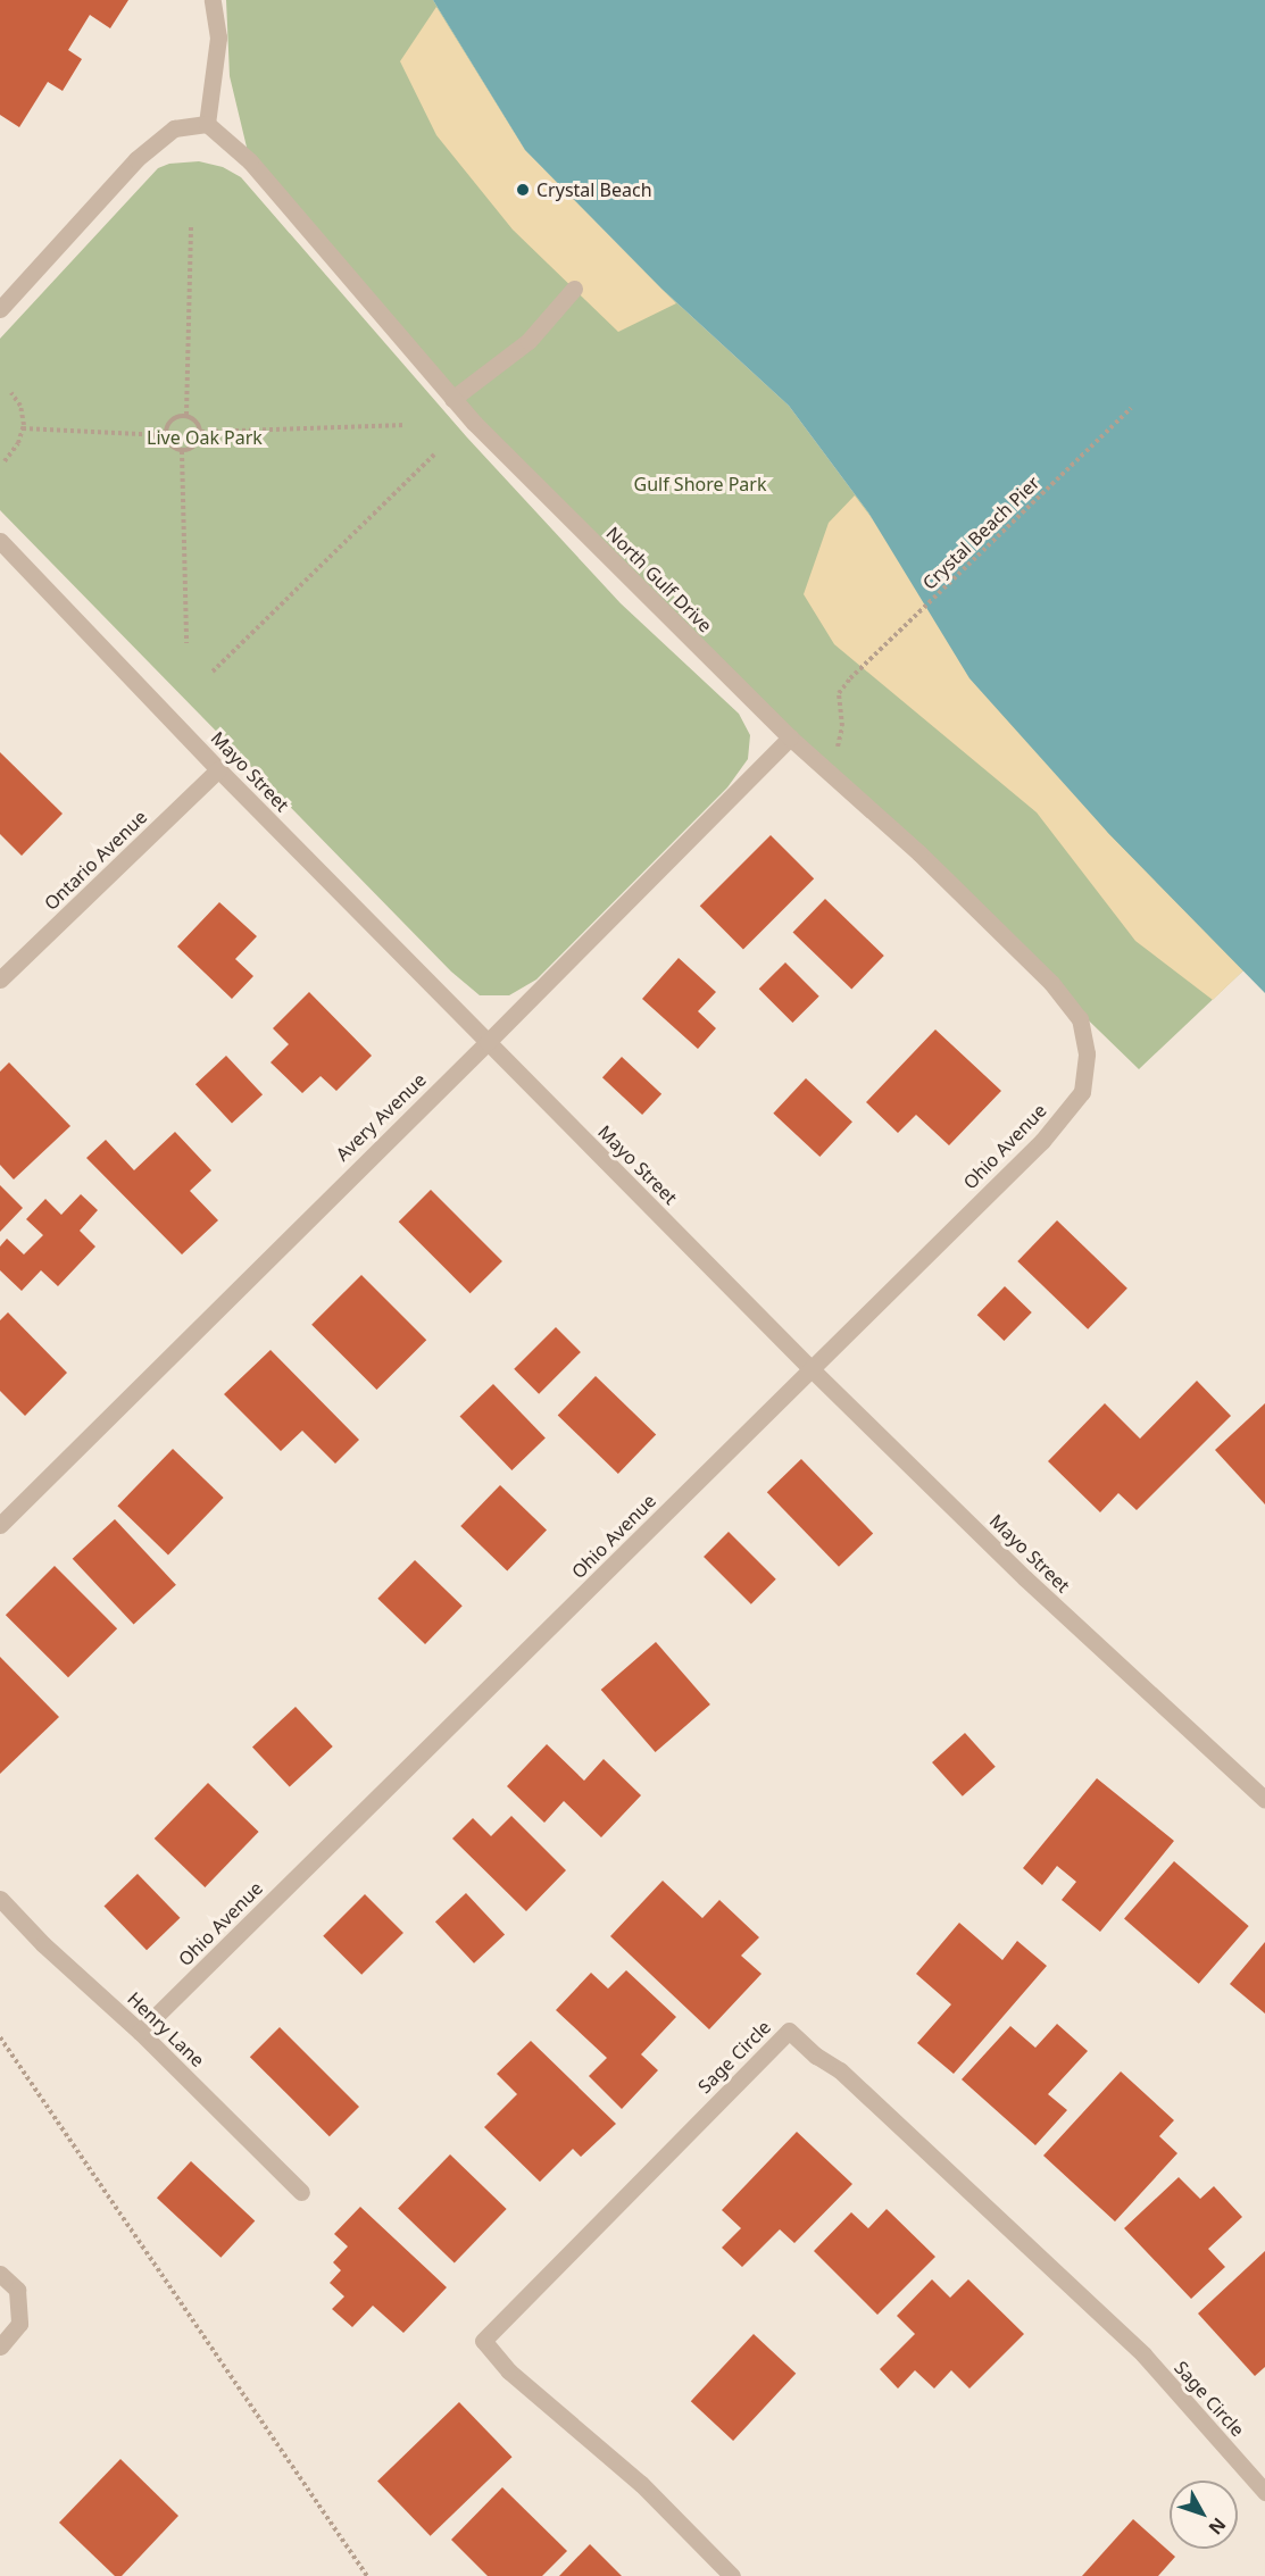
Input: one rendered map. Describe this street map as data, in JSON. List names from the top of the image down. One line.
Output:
{"streets":{"street":["North Gulf Drive","Mayo Street","Ontario Avenue","Avery Avenue","Ohio Avenue","Henry Lane","Sage Circle"],"path":["Crystal Beach Pier"]},"crossings":[["Crystal Beach Pier","North Gulf Drive"],["North Gulf Drive","Avery Avenue"],["North Gulf Drive","Ohio Avenue"],["Mayo Street","Ontario Avenue"],["Mayo Street","Avery Avenue"],["Mayo Street","Ohio Avenue"],["Ohio Avenue","Henry Lane"]],"parks":["Live Oak Park","Gulf Shore Park"],"places":["Crystal Beach"],"north":"bottom right"}
